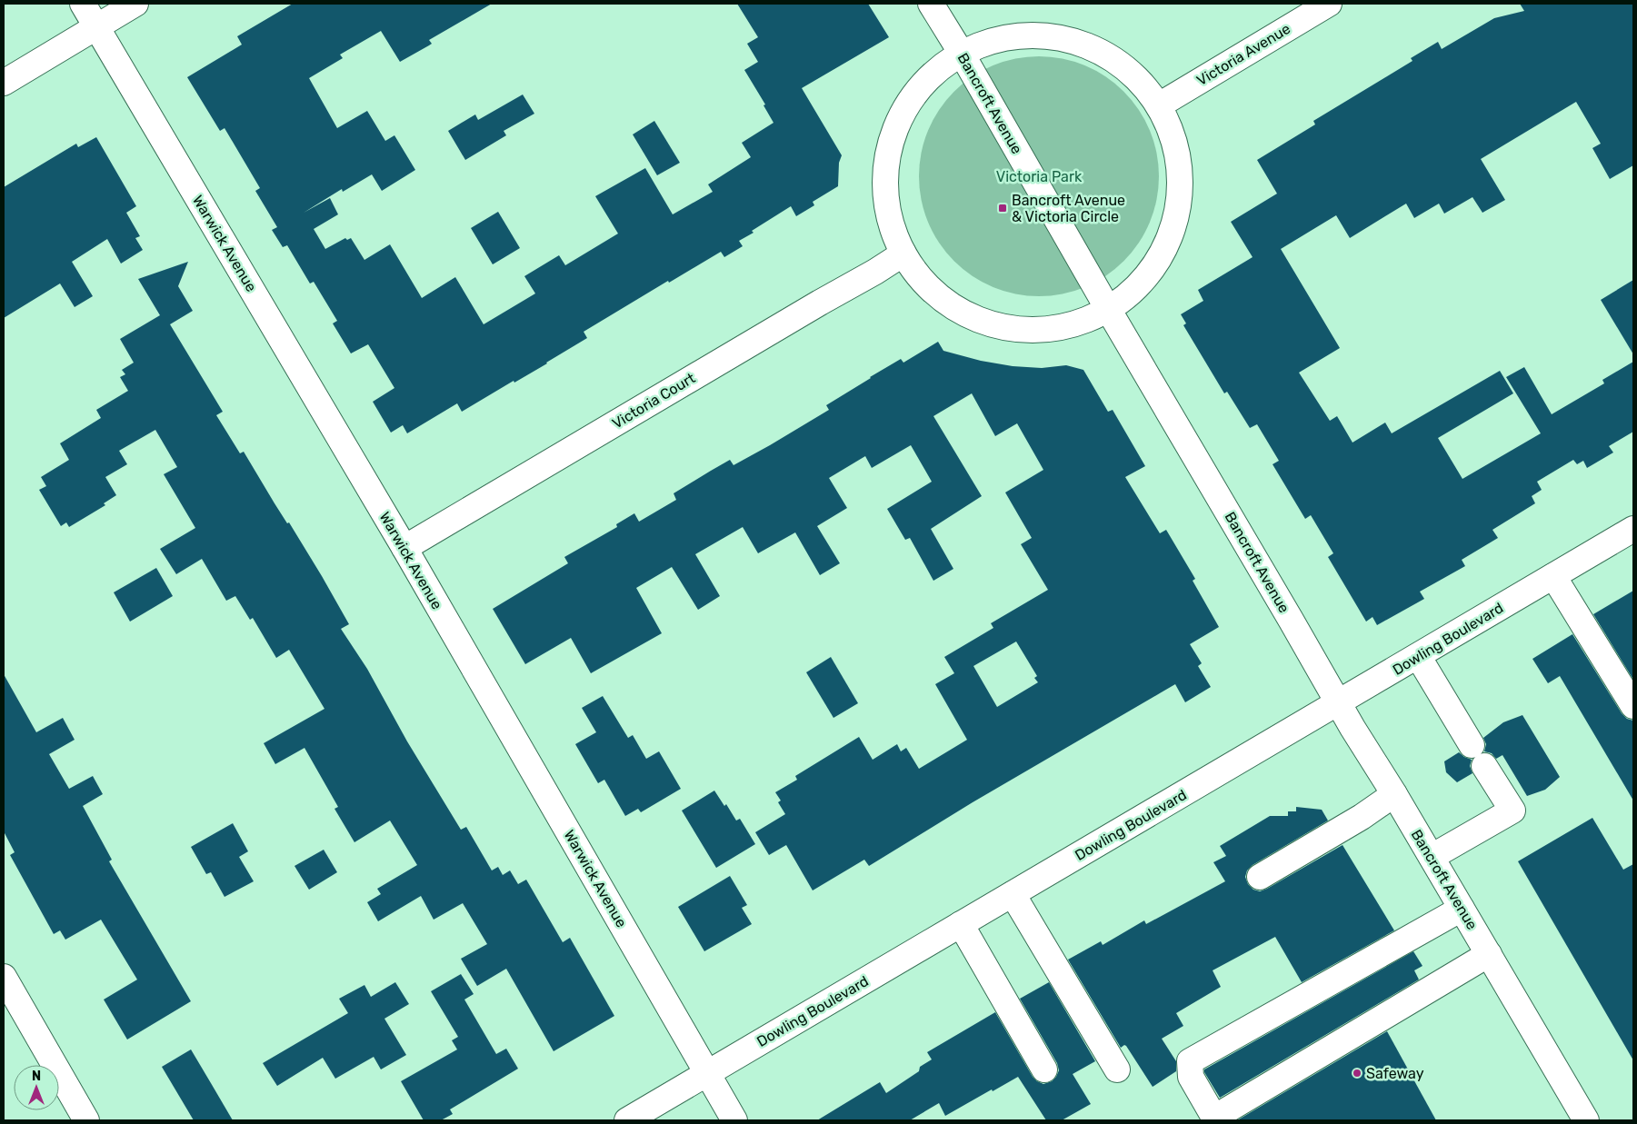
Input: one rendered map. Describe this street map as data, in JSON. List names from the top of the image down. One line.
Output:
{"streets":{"street":["Victoria Avenue","Bancroft Avenue","Warwick Avenue","Victoria Court","Dowling Boulevard"]},"crossings":[["Bancroft Avenue","Dowling Boulevard"],["Warwick Avenue","Victoria Court"],["Warwick Avenue","Dowling Boulevard"]],"parks":["Victoria Park"],"places":{"transit":["Bancroft Avenue & Victoria Circle"],"other":["Safeway"]},"north":"top"}
